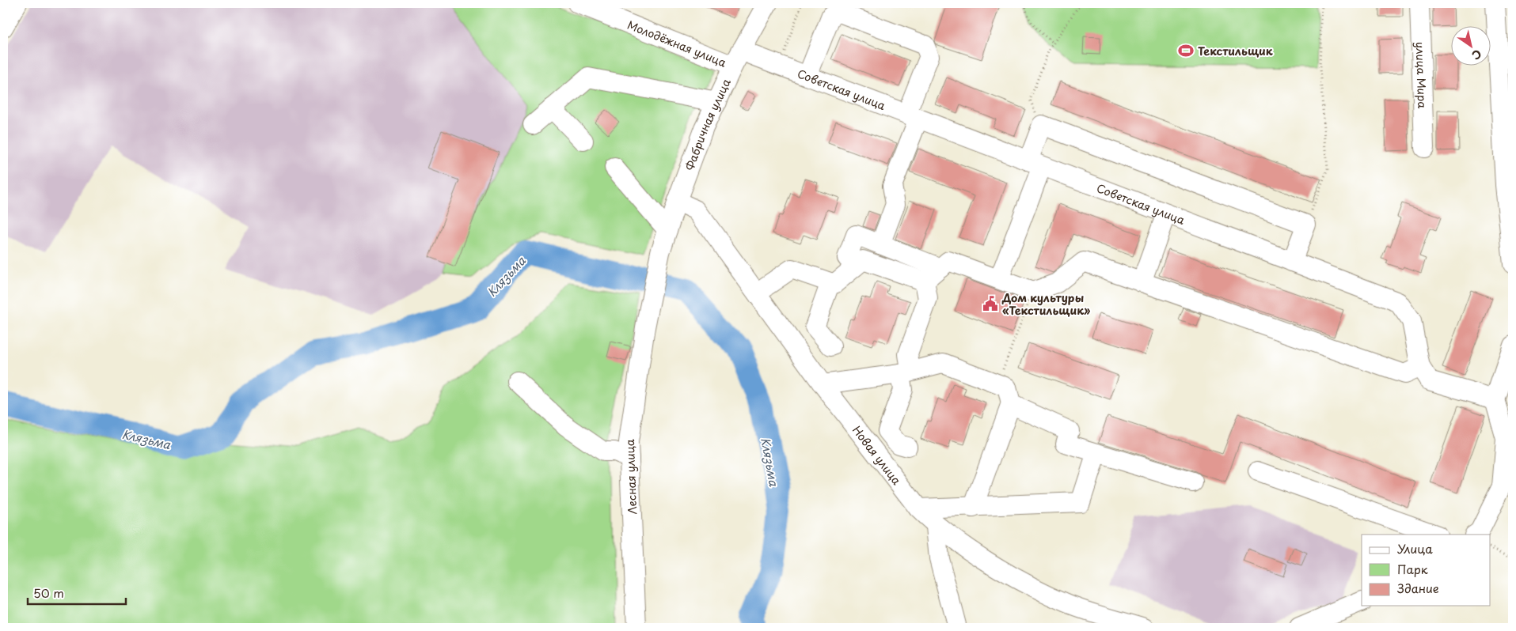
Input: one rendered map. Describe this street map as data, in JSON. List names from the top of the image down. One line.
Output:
{"streets":{"street":["Молодёжная улица","улица Мира","Советская улица","Фабричная улица","Новая улица","Лесная улица"]},"crossings":[["Молодёжная улица","Советская улица"],["Молодёжная улица","Фабричная улица"],["Советская улица","Фабричная улица"],["Фабричная улица","Новая улица"],["Фабричная улица","Лесная улица"]],"water":["Клязьма"],"places":{"sports":["Текстильщик"],"public building":["Дом культуры «Текстильщик»"]},"legend":["Улица","Парк","Здание"],"scale_bar":"50 m","north":"bottom right"}
